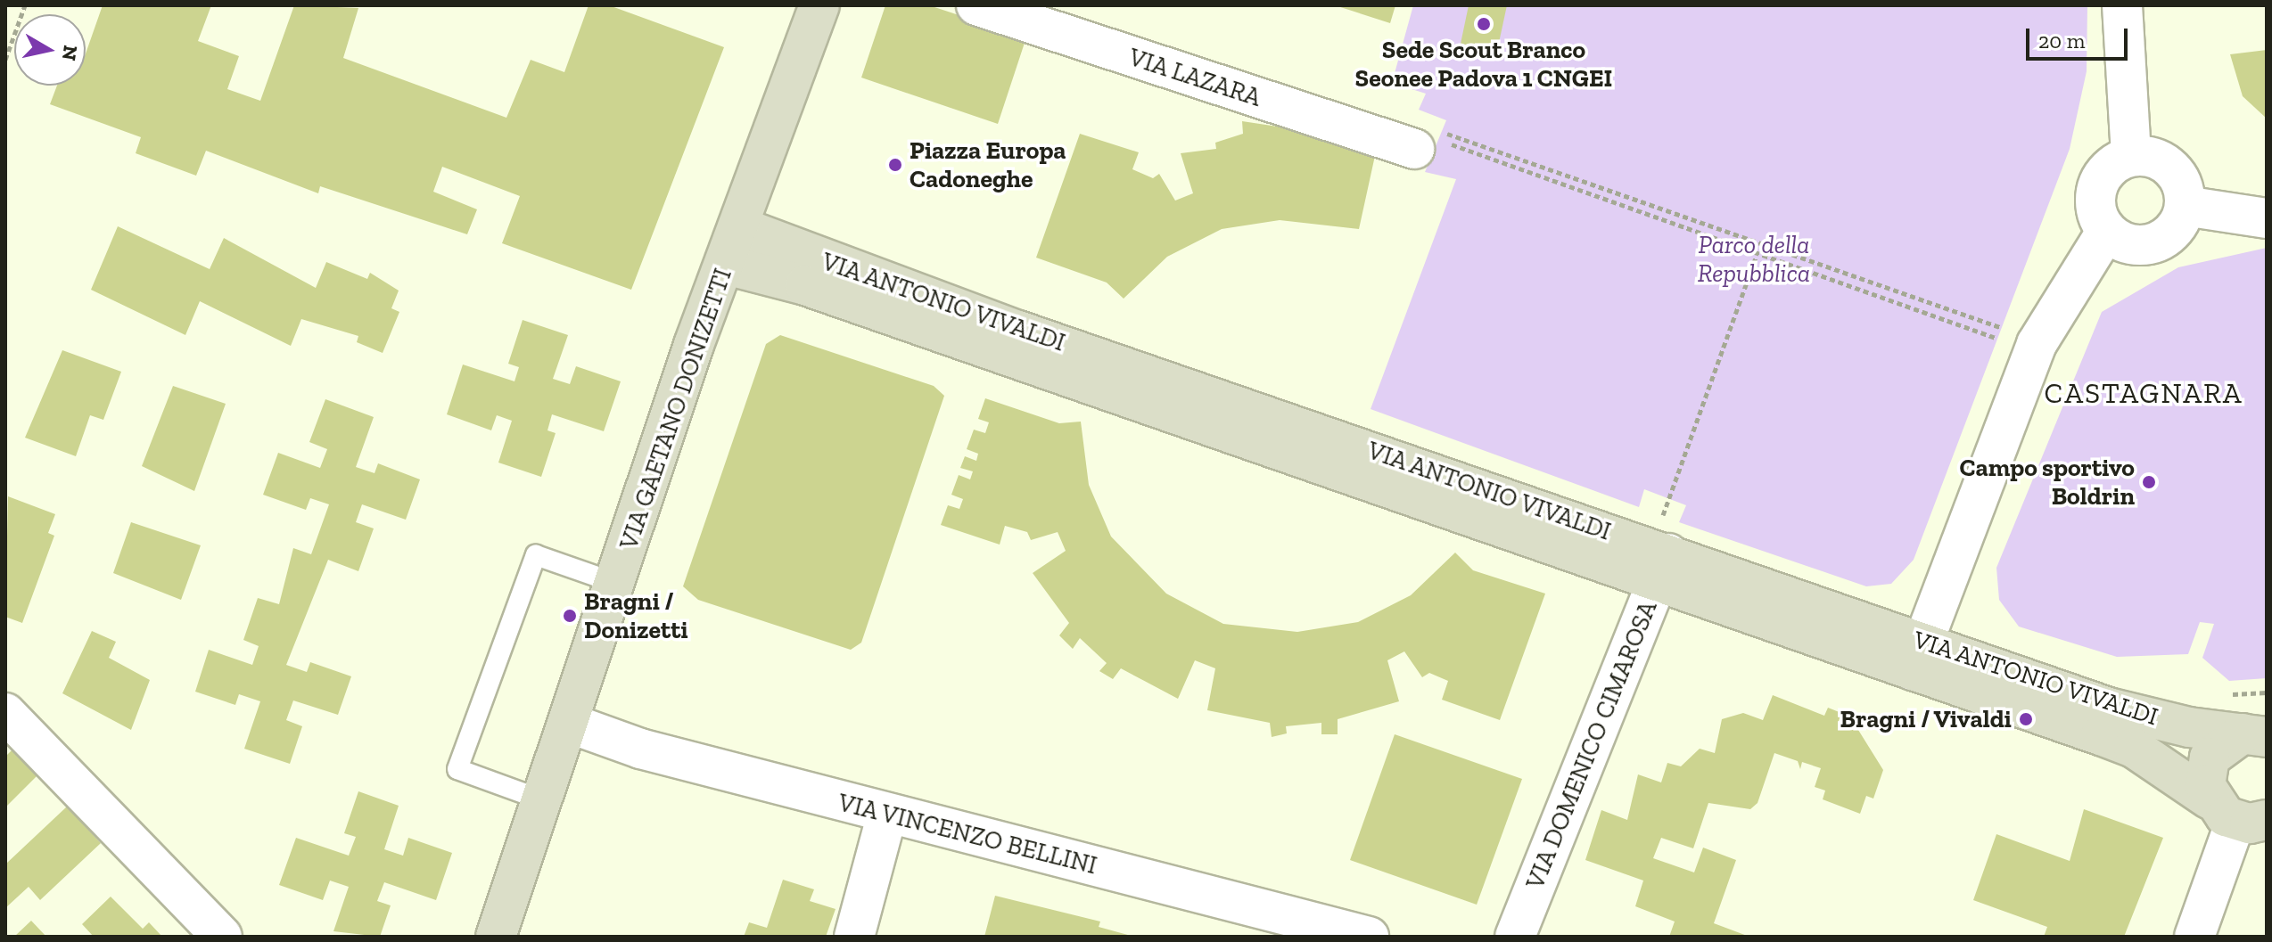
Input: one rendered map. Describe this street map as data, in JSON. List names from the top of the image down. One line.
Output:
{"streets":{"street":["VIA LAZARA","VIA ANTONIO VIVALDI","VIA GAETANO DONIZETTI","VIA DOMENICO CIMAROSA","VIA VINCENZO BELLINI"]},"crossings":[["VIA ANTONIO VIVALDI","VIA GAETANO DONIZETTI"],["VIA ANTONIO VIVALDI","VIA DOMENICO CIMAROSA"],["VIA GAETANO DONIZETTI","VIA VINCENZO BELLINI"]],"districts":["CASTAGNARA"],"parks":["Parco della Repubblica"],"places":["Sede Scout Branco Seonee Padova 1 CNGEI","Piazza Europa Cadoneghe","Campo sportivo Boldrin","Bragni / Donizetti","Bragni / Vivaldi"],"scale_bar":"20 m","north":"right"}
